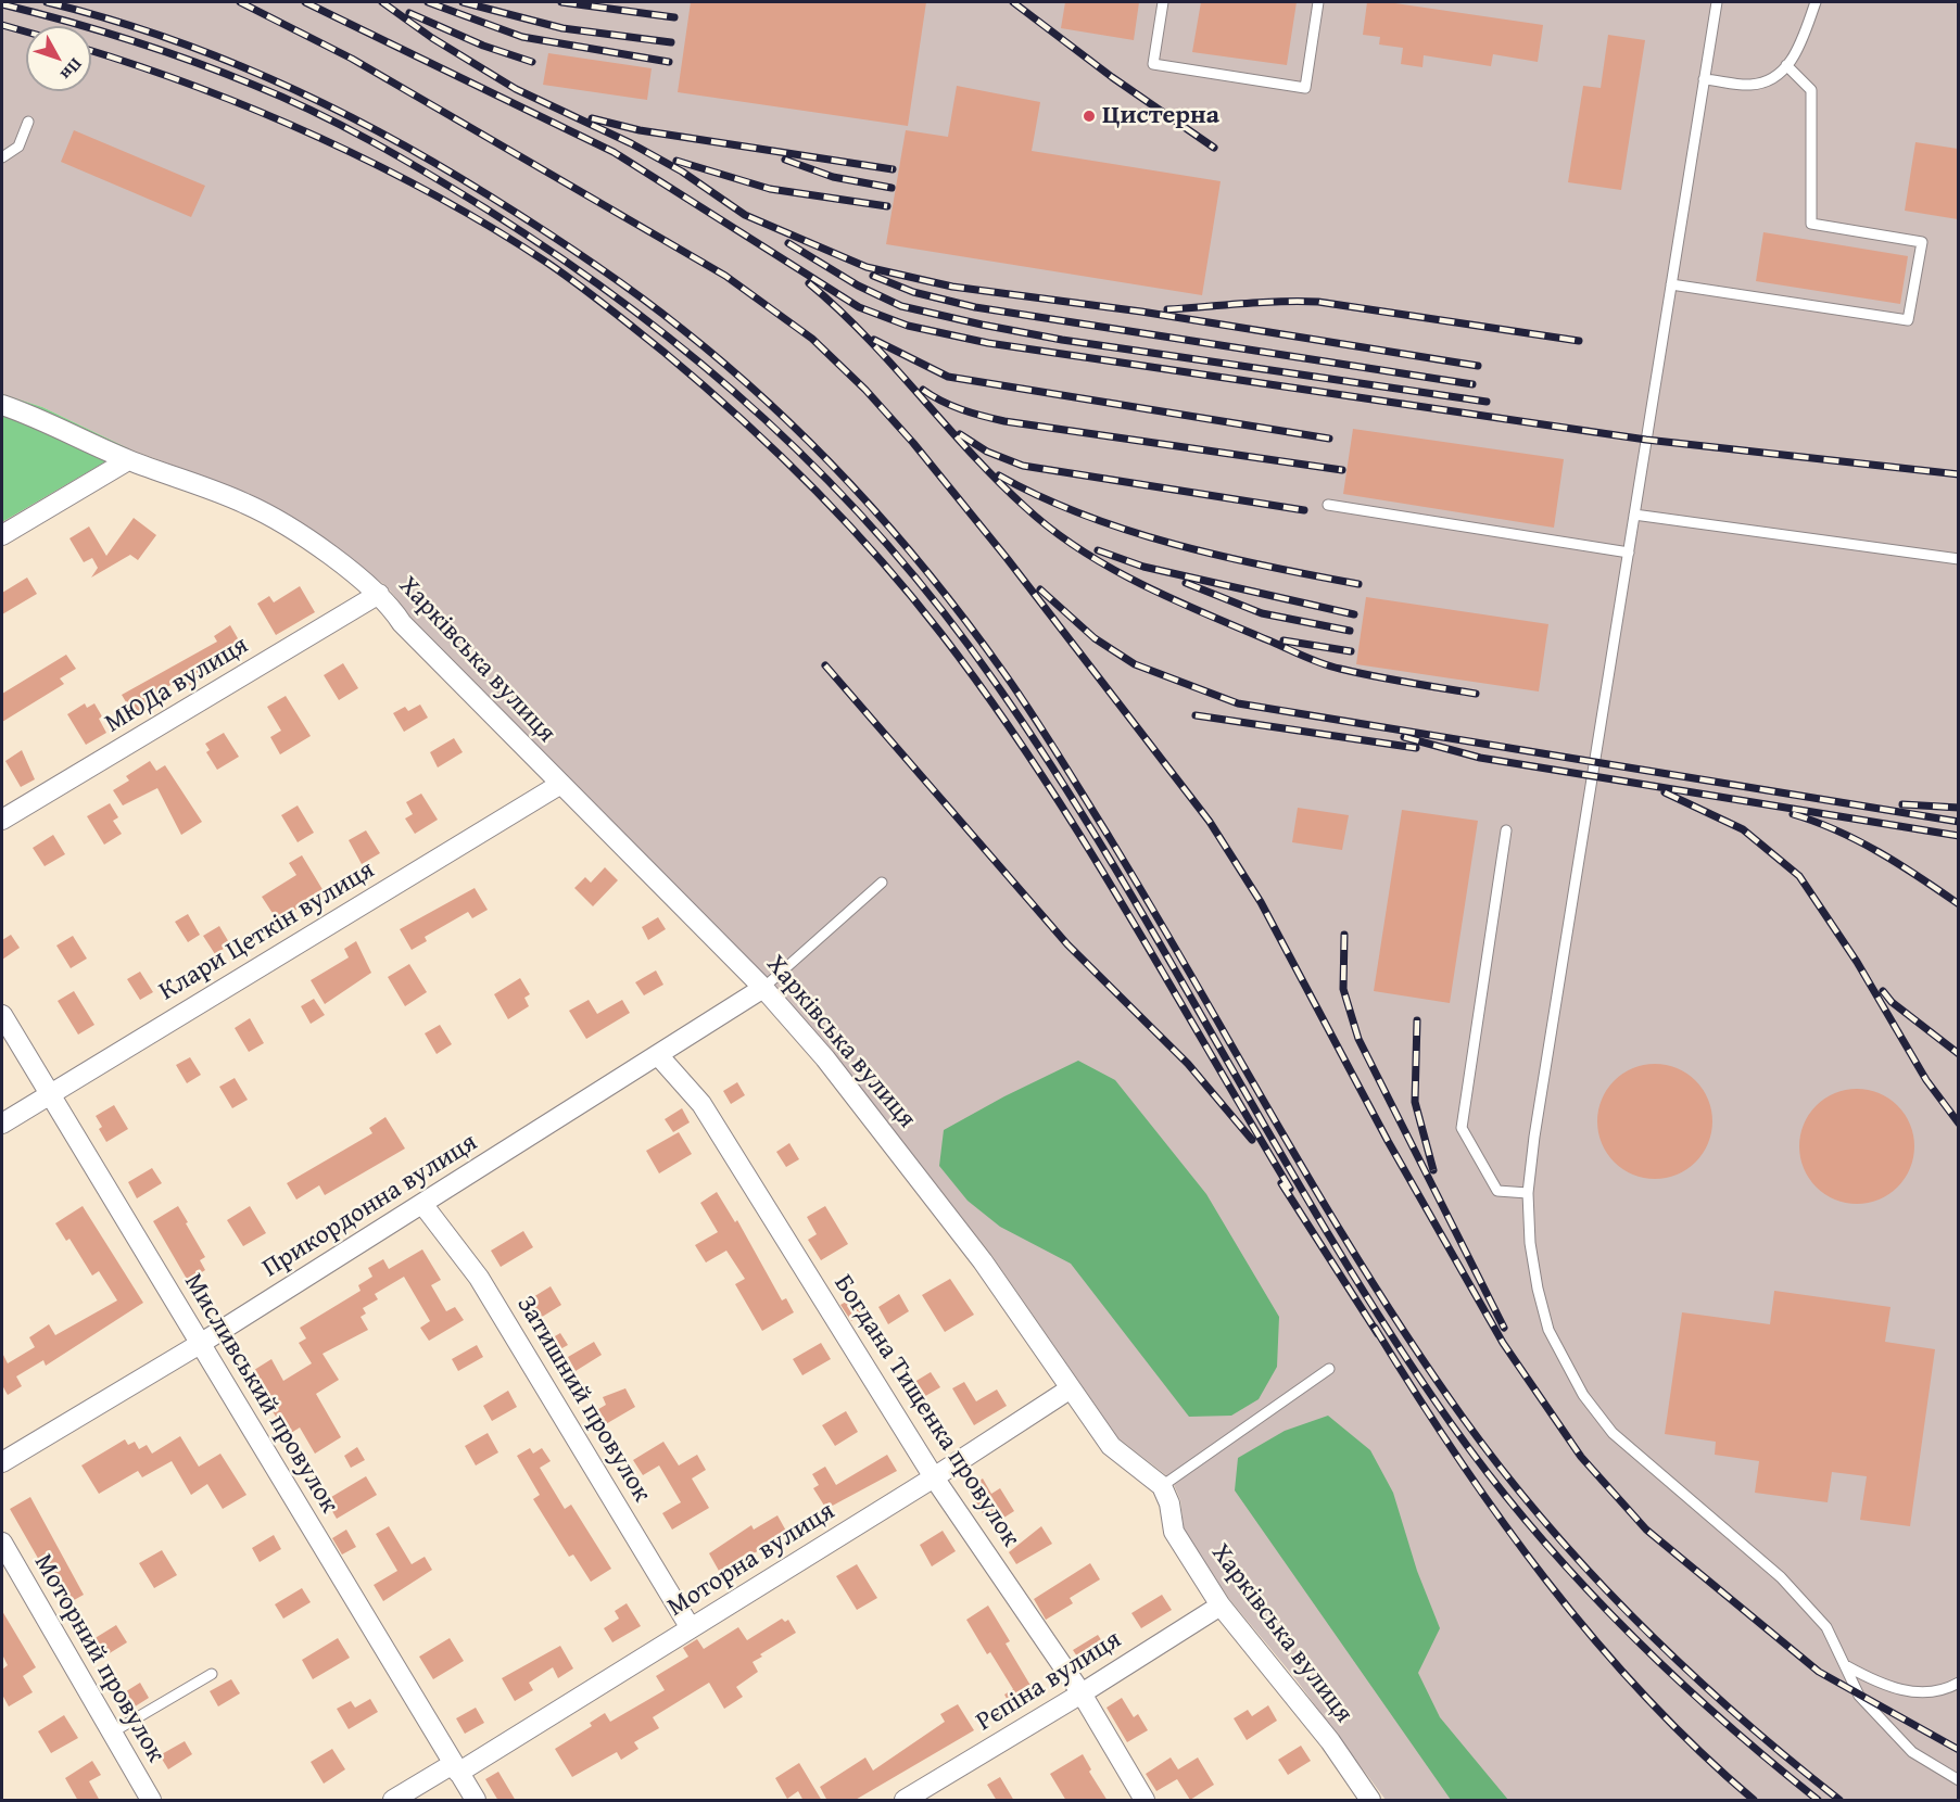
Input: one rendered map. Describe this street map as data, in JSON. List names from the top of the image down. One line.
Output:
{"streets":{"street":["Харківська вулиця","МЮДа вулиця","Клари Цеткін вулиця","Прикордонна вулиця","Мисливський провулок","Затишний провулок","Богдана Тищенка провулок","Моторна вулиця","Моторний провулок","Рєпіна вулиця"]},"crossings":[["Харківська вулиця","МЮДа вулиця"],["Харківська вулиця","Клари Цеткін вулиця"],["Харківська вулиця","Прикордонна вулиця"],["Харківська вулиця","Моторна вулиця"],["Харківська вулиця","Рєпіна вулиця"],["Клари Цеткін вулиця","Мисливський провулок"],["Прикордонна вулиця","Мисливський провулок"],["Прикордонна вулиця","Затишний провулок"],["Прикордонна вулиця","Богдана Тищенка провулок"],["Мисливський провулок","Моторна вулиця"],["Затишний провулок","Моторна вулиця"],["Богдана Тищенка провулок","Моторна вулиця"],["Богдана Тищенка провулок","Рєпіна вулиця"]],"places":["Цистерна"],"north":"bottom right"}
